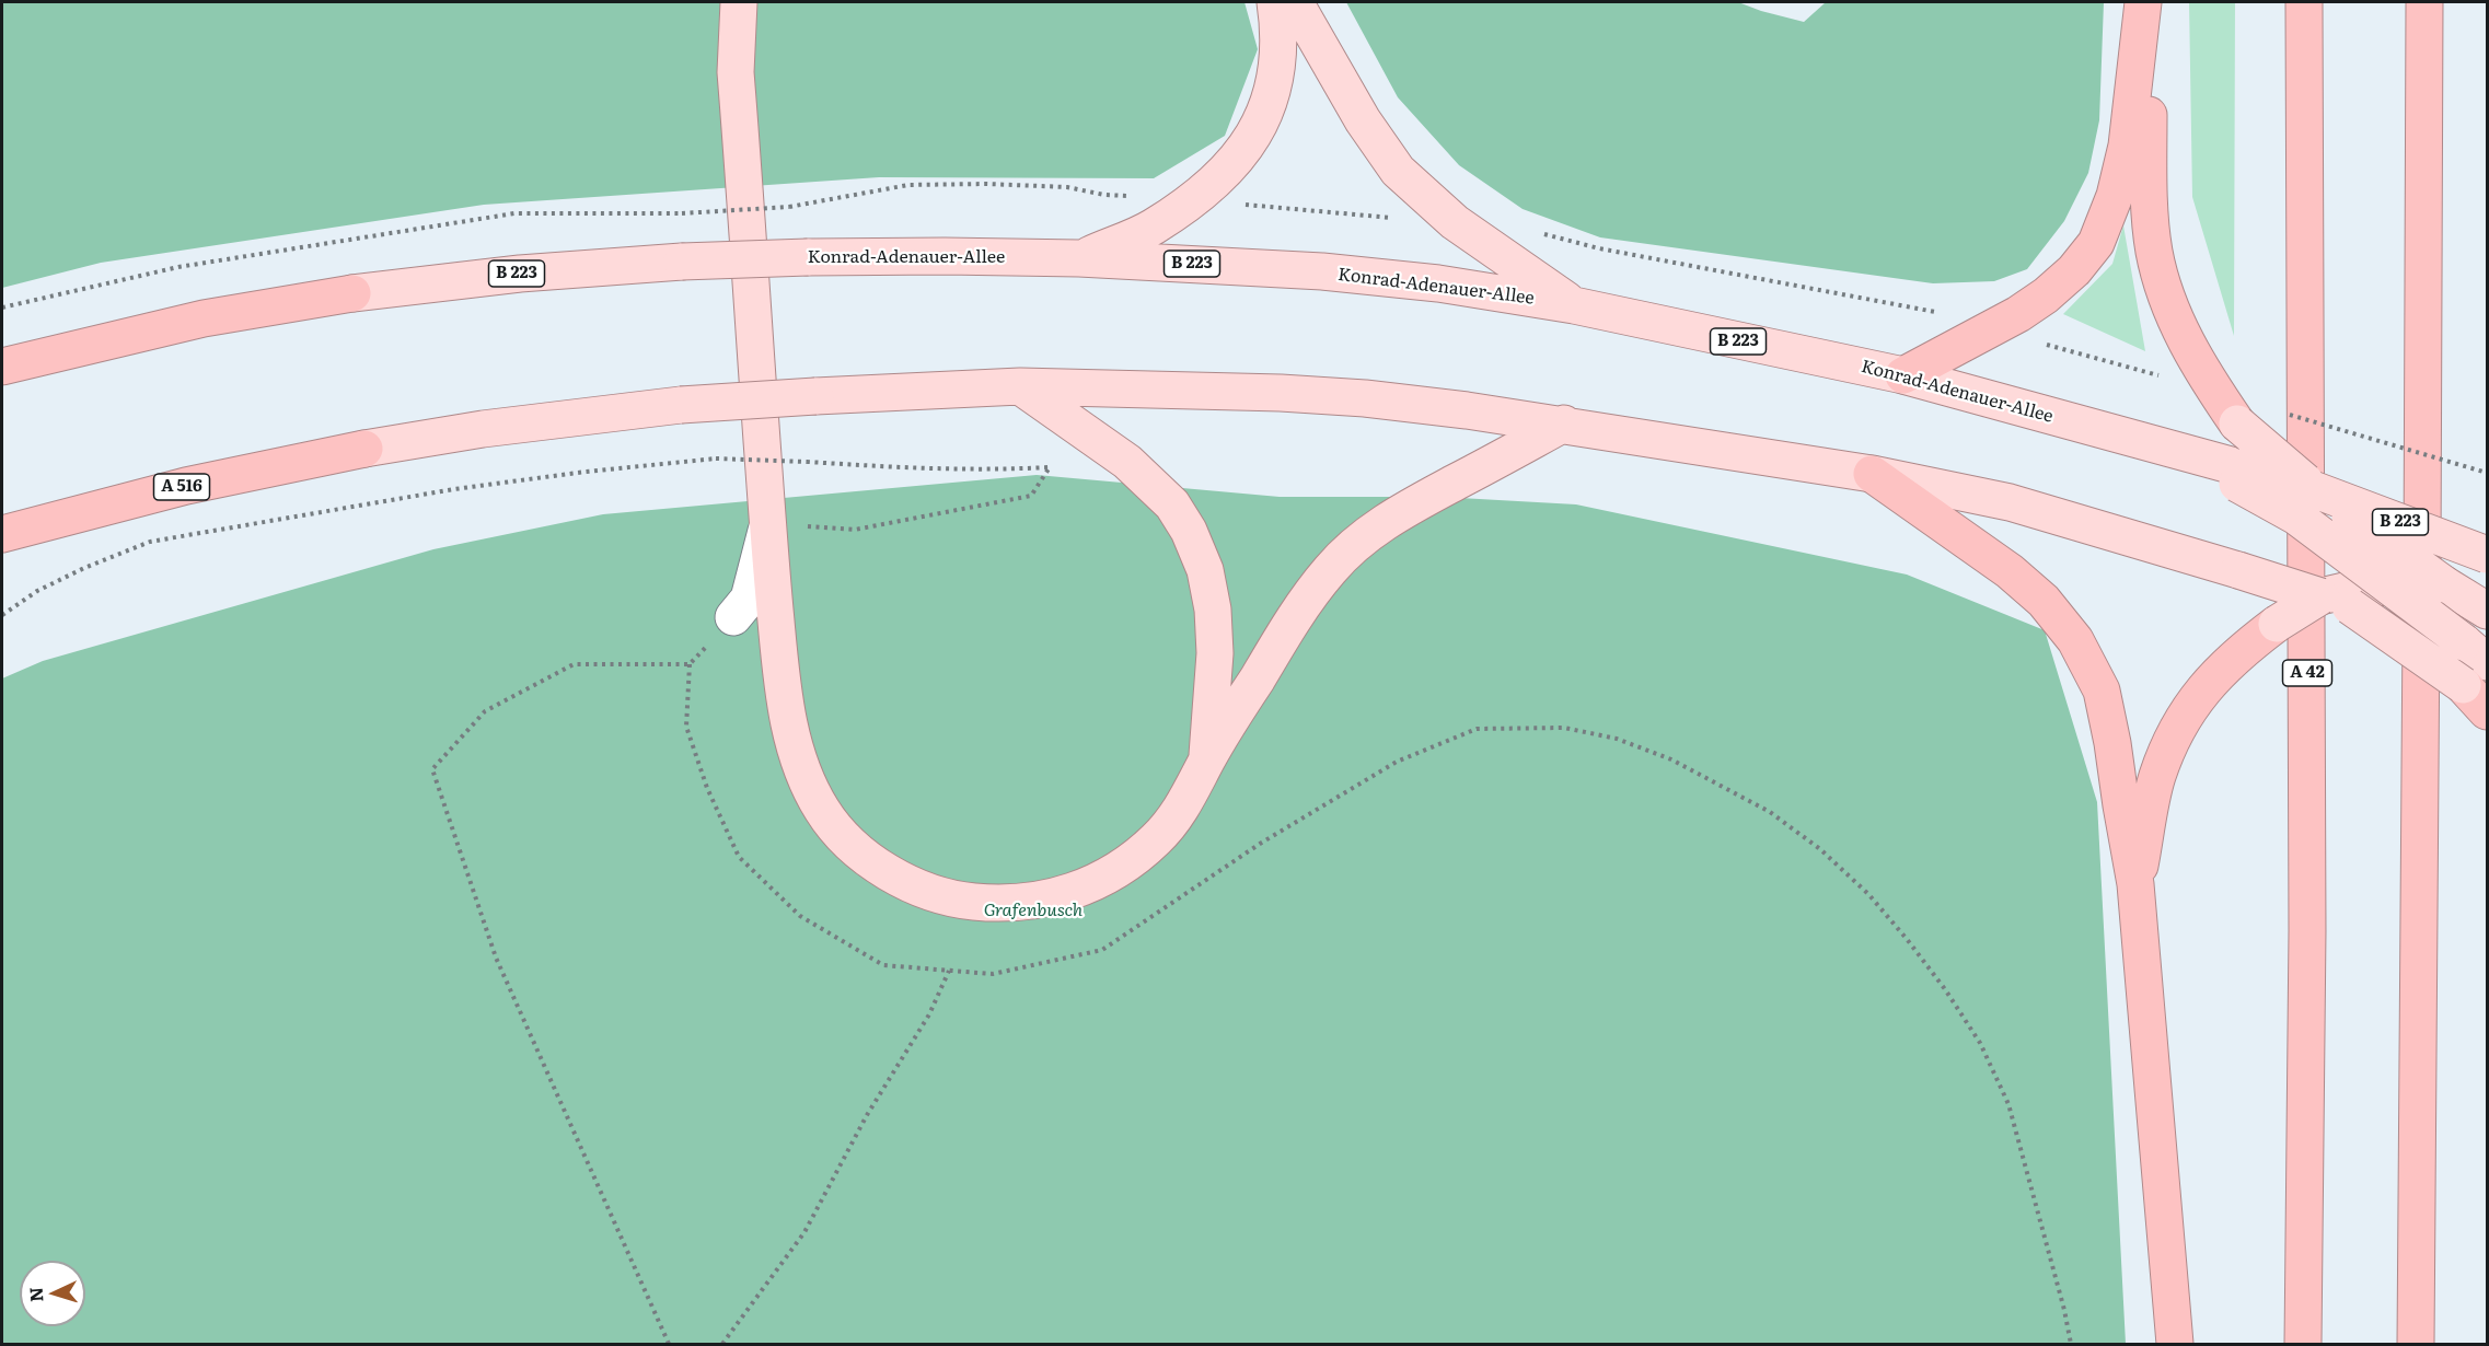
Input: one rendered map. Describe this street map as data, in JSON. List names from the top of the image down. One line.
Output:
{"streets":{"highway":["A 516","A 42"],"main road":["Konrad-Adenauer-Allee","B 223"]},"parks":["Grafenbusch"],"north":"left"}
